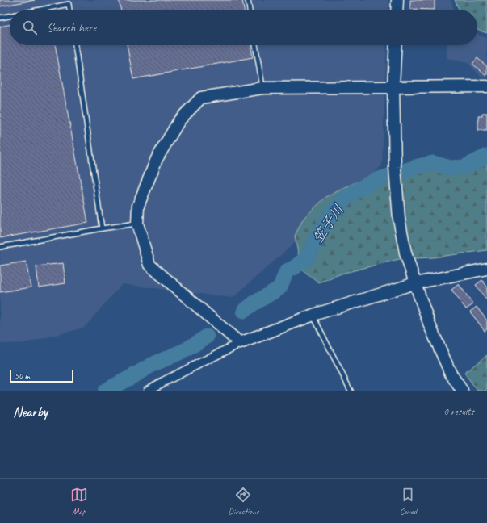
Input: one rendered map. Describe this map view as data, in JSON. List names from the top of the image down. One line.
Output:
{"water":["笠子川"],"scale_bar":"50 m","page":{"search":"Search here","scale":"50 m","heading":["Nearby","0 results"],"nav":["Map","Directions","Saved"]}}
